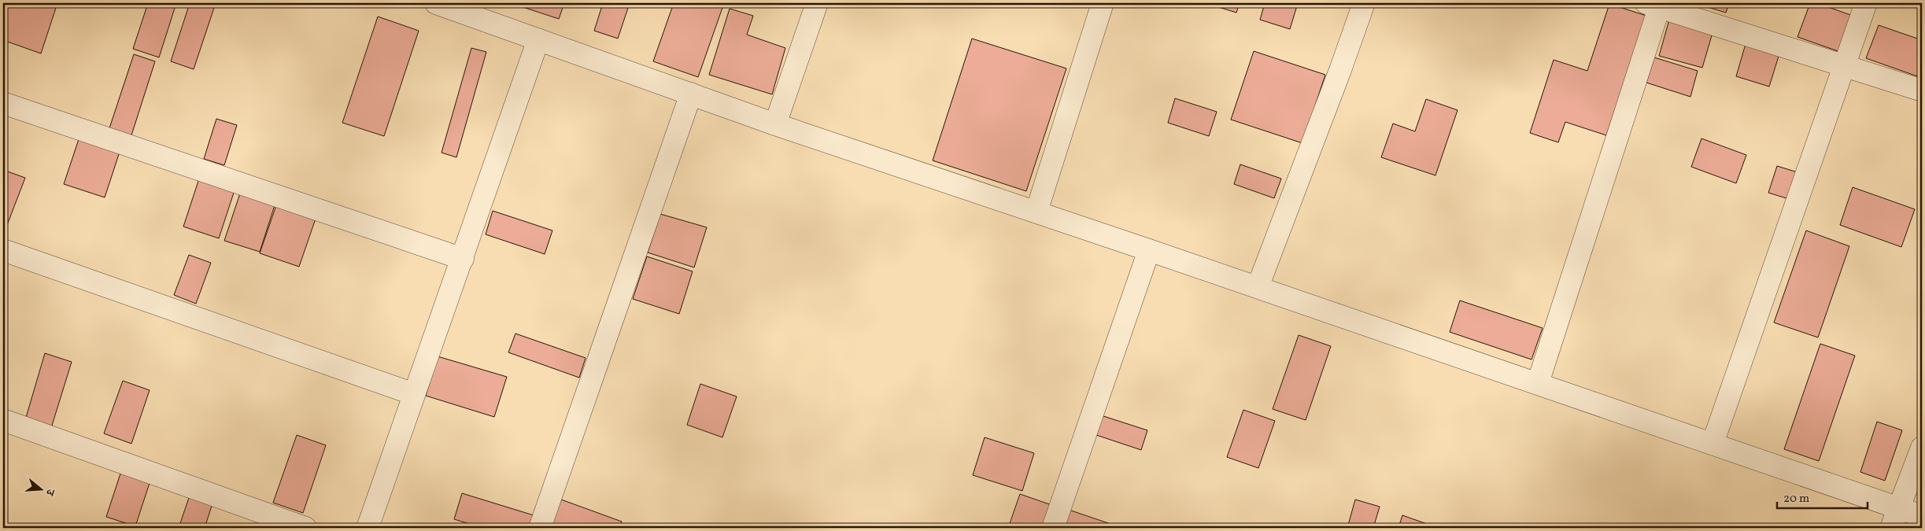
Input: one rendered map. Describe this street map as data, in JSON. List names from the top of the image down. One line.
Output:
{"scale_bar":"20 m","north":"right"}
